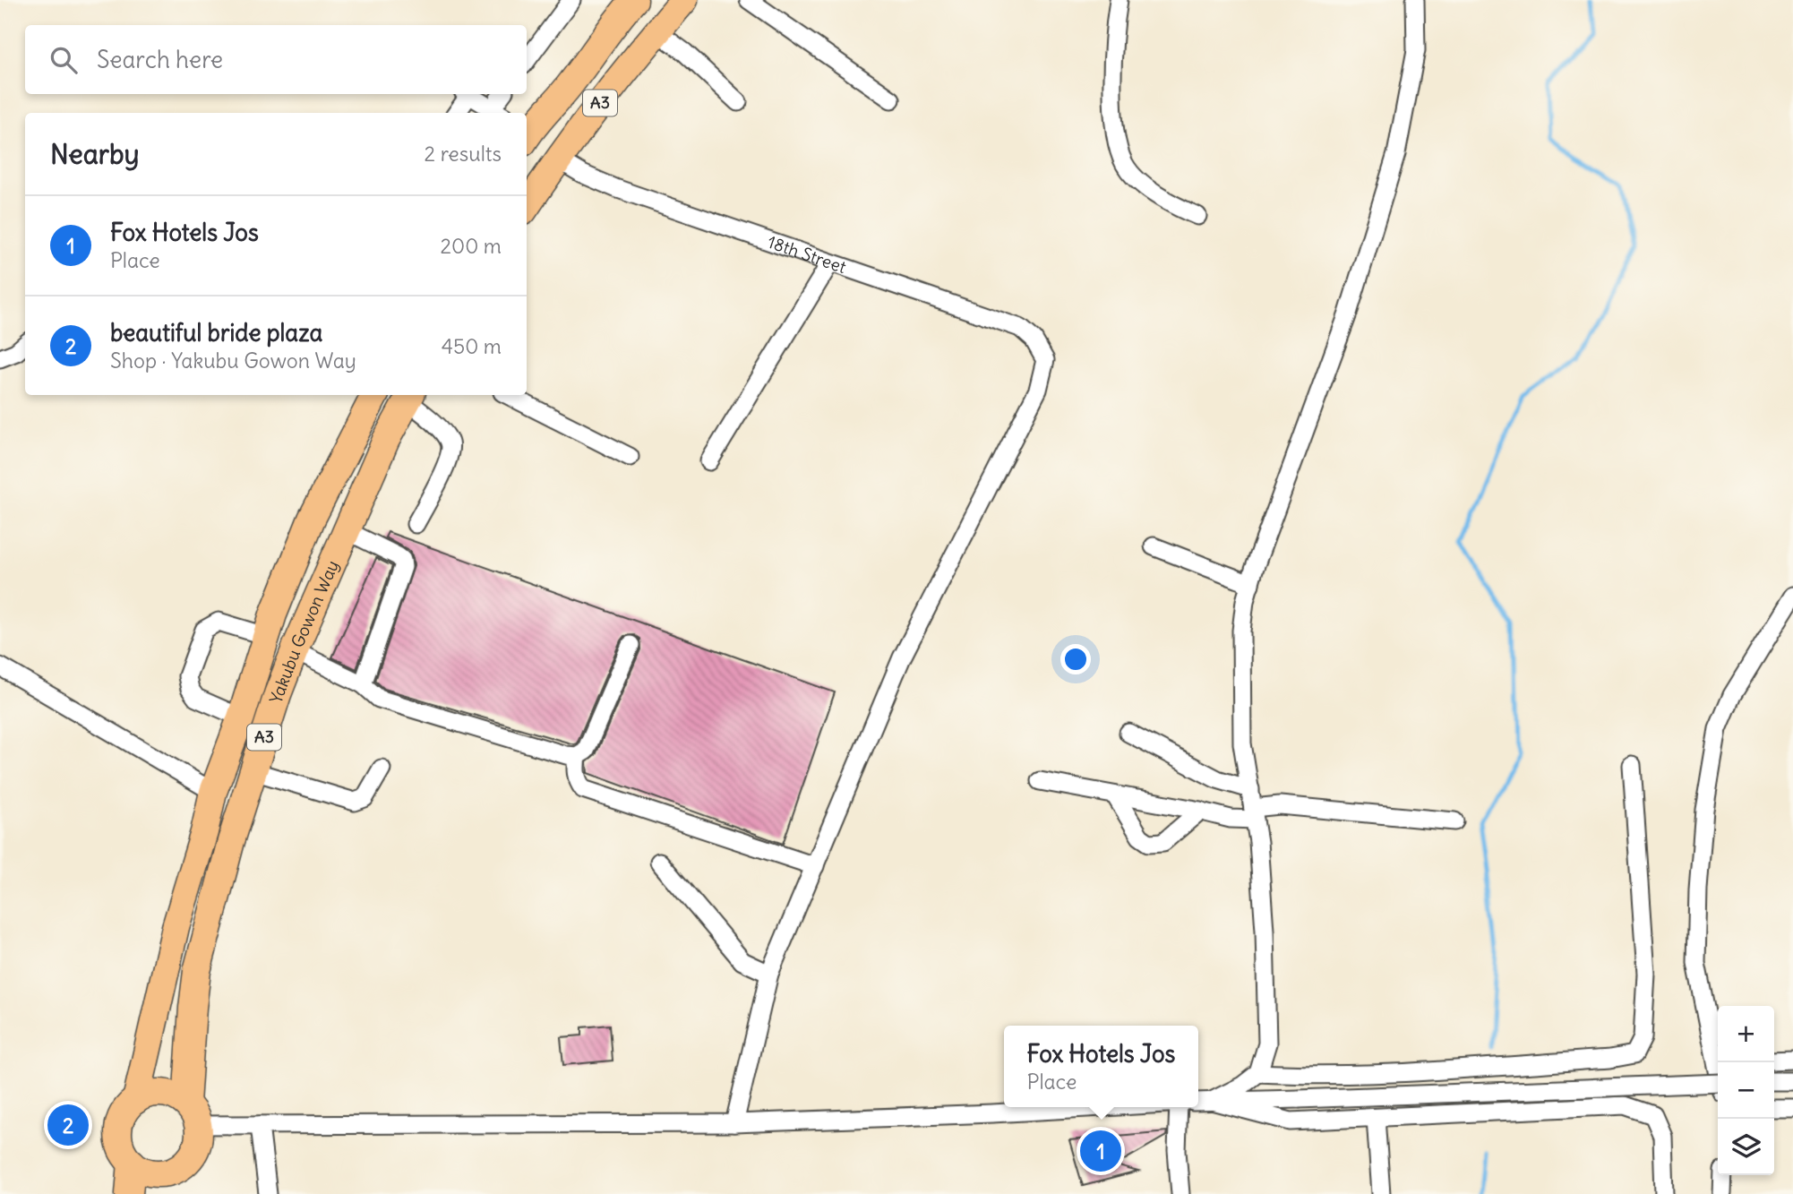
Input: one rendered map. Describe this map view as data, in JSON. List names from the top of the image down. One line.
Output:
{"streets":{"highway":["A3","Yakubu Gowon Way"],"street":["18th Street"]},"crossings":[["A3","18th Street"]],"page":{"search":"Search here","heading":["Nearby","2 results"],"list":[{"mark":"1","name":"Fox Hotels Jos","note":"Place","value":"200 m"},{"mark":"2","name":"beautiful bride plaza","note":"Shop · Yakubu Gowon Way","value":"450 m"}],"map_buttons":["+","−"],"popup":["Fox Hotels Jos","Place"],"pins":["2","1"]}}
